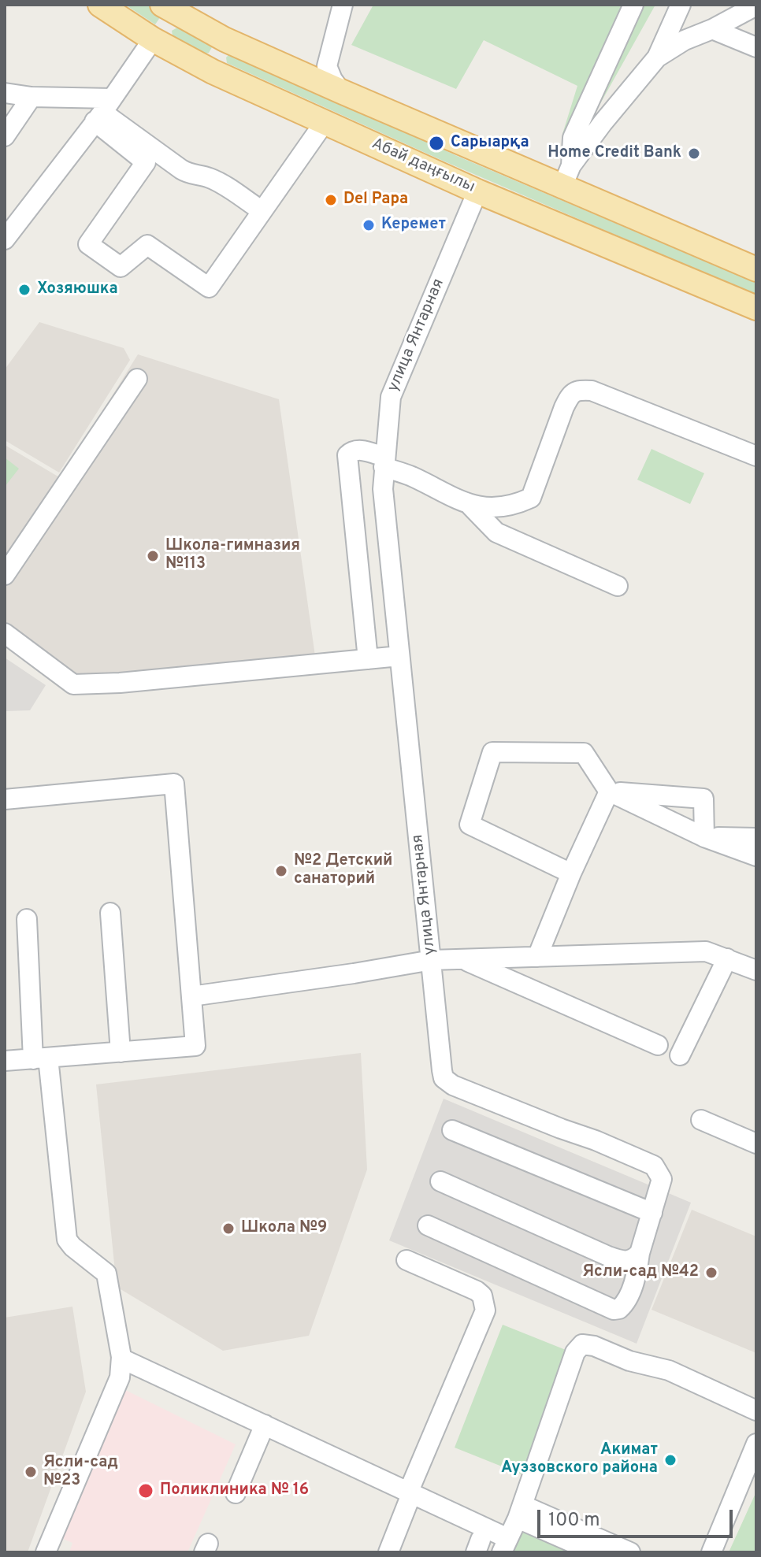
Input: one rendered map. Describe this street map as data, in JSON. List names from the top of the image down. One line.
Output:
{"streets":{"main road":["Абай даңғылы"],"street":["улица Янтарная"]},"crossings":[["Абай даңғылы","улица Янтарная"]],"places":["Сарыарқа","Home Credit Bank","Del Papa","Керемет","Хозяюшка","Школа-гимназия №113","№2 Детский санаторий","Школа №9","Ясли-сад №42","Акимат Ауэзовского района","Ясли-сад №23","Поликлиника № 16"],"scale_bar":"100 m"}
